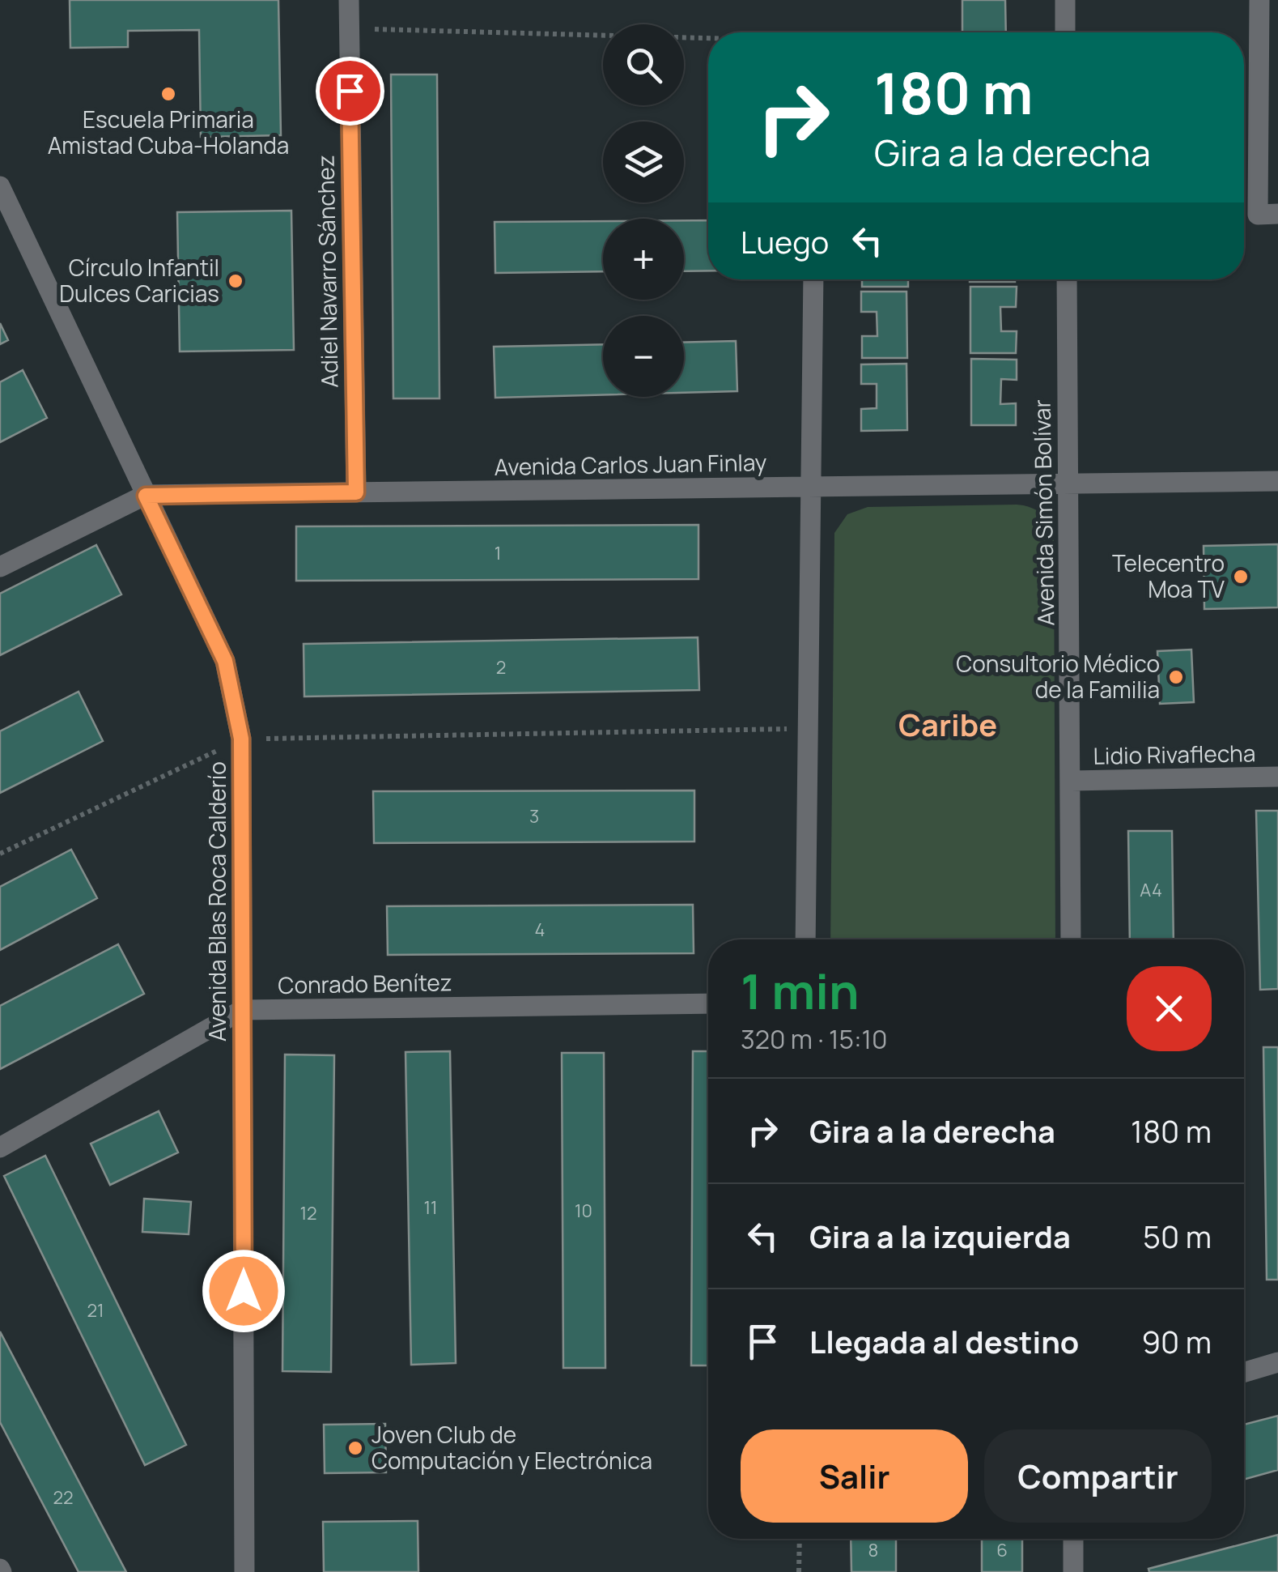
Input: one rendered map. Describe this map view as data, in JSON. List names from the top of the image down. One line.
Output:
{"streets":{"street":["Adiel Navarro Sánchez","Avenida Carlos Juan Finlay","Avenida Simón Bolívar","Lidio Rivaflecha","Avenida Blas Roca Calderío","Conrado Benítez"]},"crossings":[["Adiel Navarro Sánchez","Avenida Carlos Juan Finlay"],["Avenida Carlos Juan Finlay","Avenida Simón Bolívar"],["Avenida Carlos Juan Finlay","Avenida Blas Roca Calderío"],["Avenida Simón Bolívar","Lidio Rivaflecha"],["Avenida Blas Roca Calderío","Conrado Benítez"]],"districts":["Caribe"],"places":["Escuela Primaria Amistad Cuba-Holanda","Círculo Infantil Dulces Caricias","Telecentro Moa TV","Consultorio Médico de la Familia","Joven Club de Computación y Electrónica"],"house_numbers":["1","2","3","A4","4","11","10","12","21","22","8","6"],"page":{"map_buttons":["+","−"],"turn":["180 m","Gira a la derecha"],"then":"Luego","heading":["1 min","320 m · 15:10"],"list":[{"name":"Gira a la derecha","value":"180 m"},{"name":"Gira a la izquierda","value":"50 m"},{"name":"Llegada al destino","value":"90 m"}],"buttons":["Salir","Compartir"]}}
